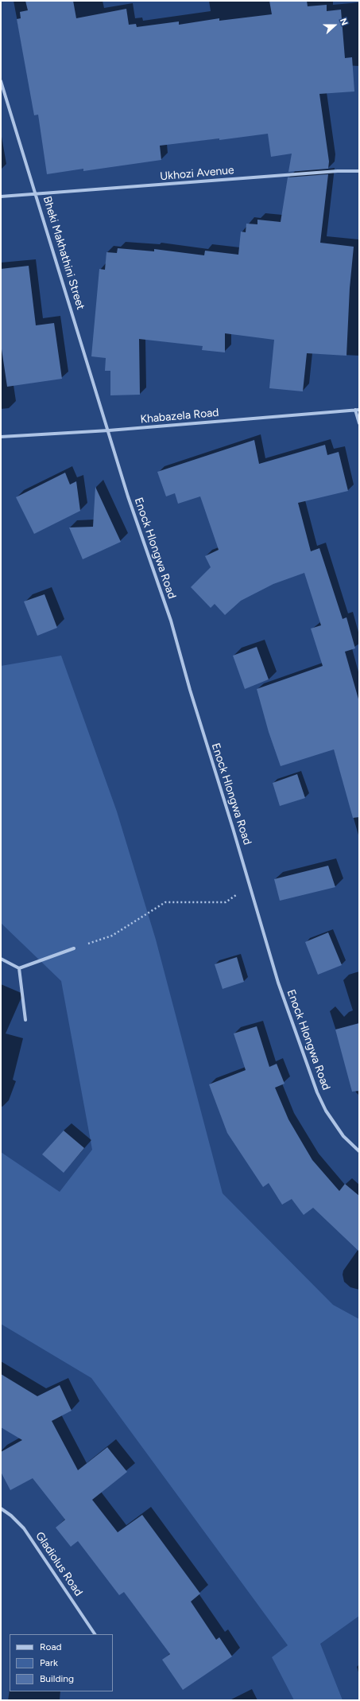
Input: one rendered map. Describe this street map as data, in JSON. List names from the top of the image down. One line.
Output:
{"streets":{"street":["Ukhozi Avenue","Bheki Makhathini Street","Khabazela Road","Enock Hlongwa Road","Gladiolus Road"]},"crossings":[["Ukhozi Avenue","Bheki Makhathini Street"],["Bheki Makhathini Street","Khabazela Road"],["Bheki Makhathini Street","Enock Hlongwa Road"],["Khabazela Road","Enock Hlongwa Road"]],"legend":["Road","Park","Building"],"north":"right"}
